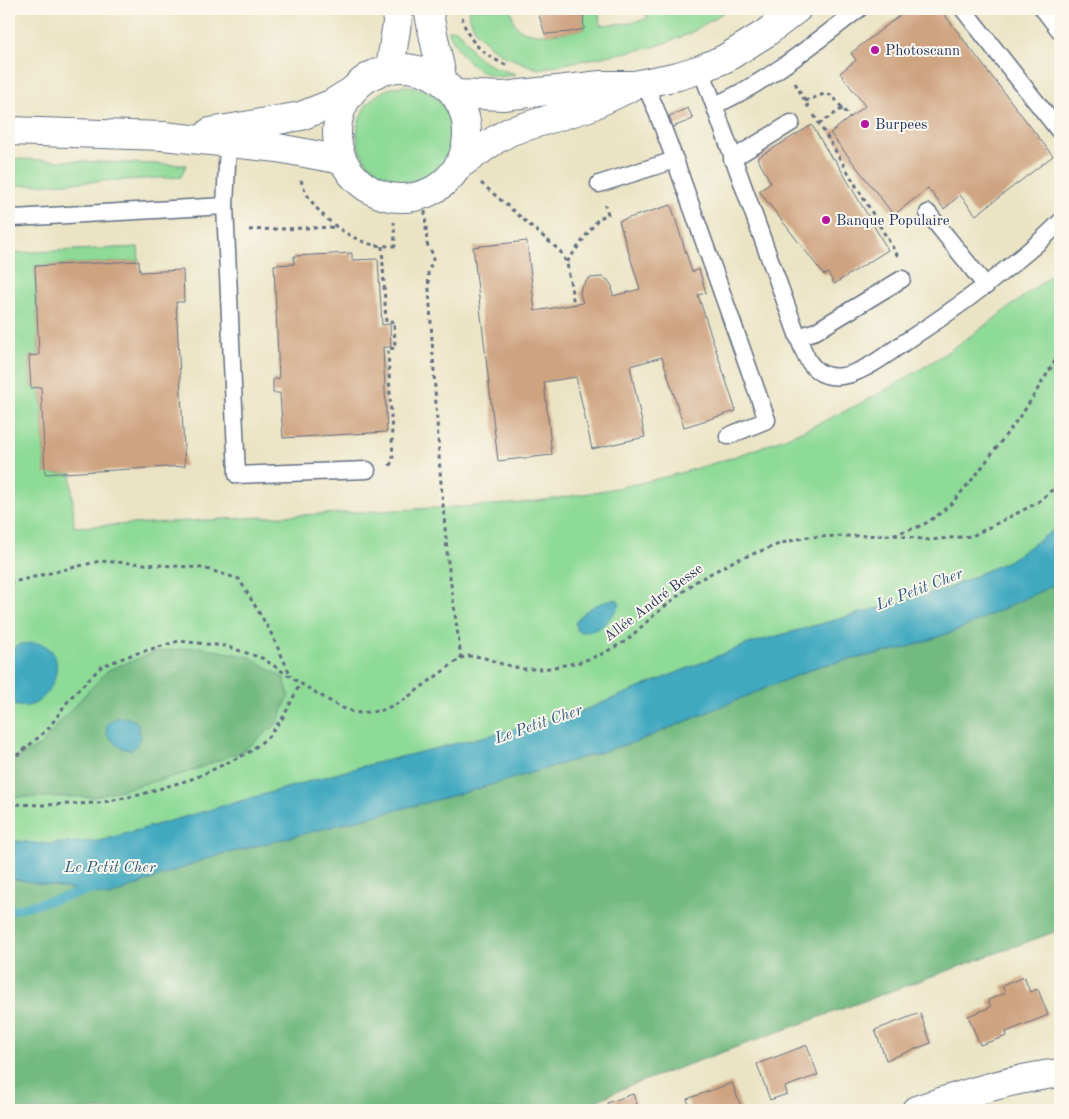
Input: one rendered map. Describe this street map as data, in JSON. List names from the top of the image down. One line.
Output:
{"streets":{"path":["Allée André Besse"]},"water":["Le Petit Cher"],"places":["Photoscann","Burpees","Banque Populaire"]}
